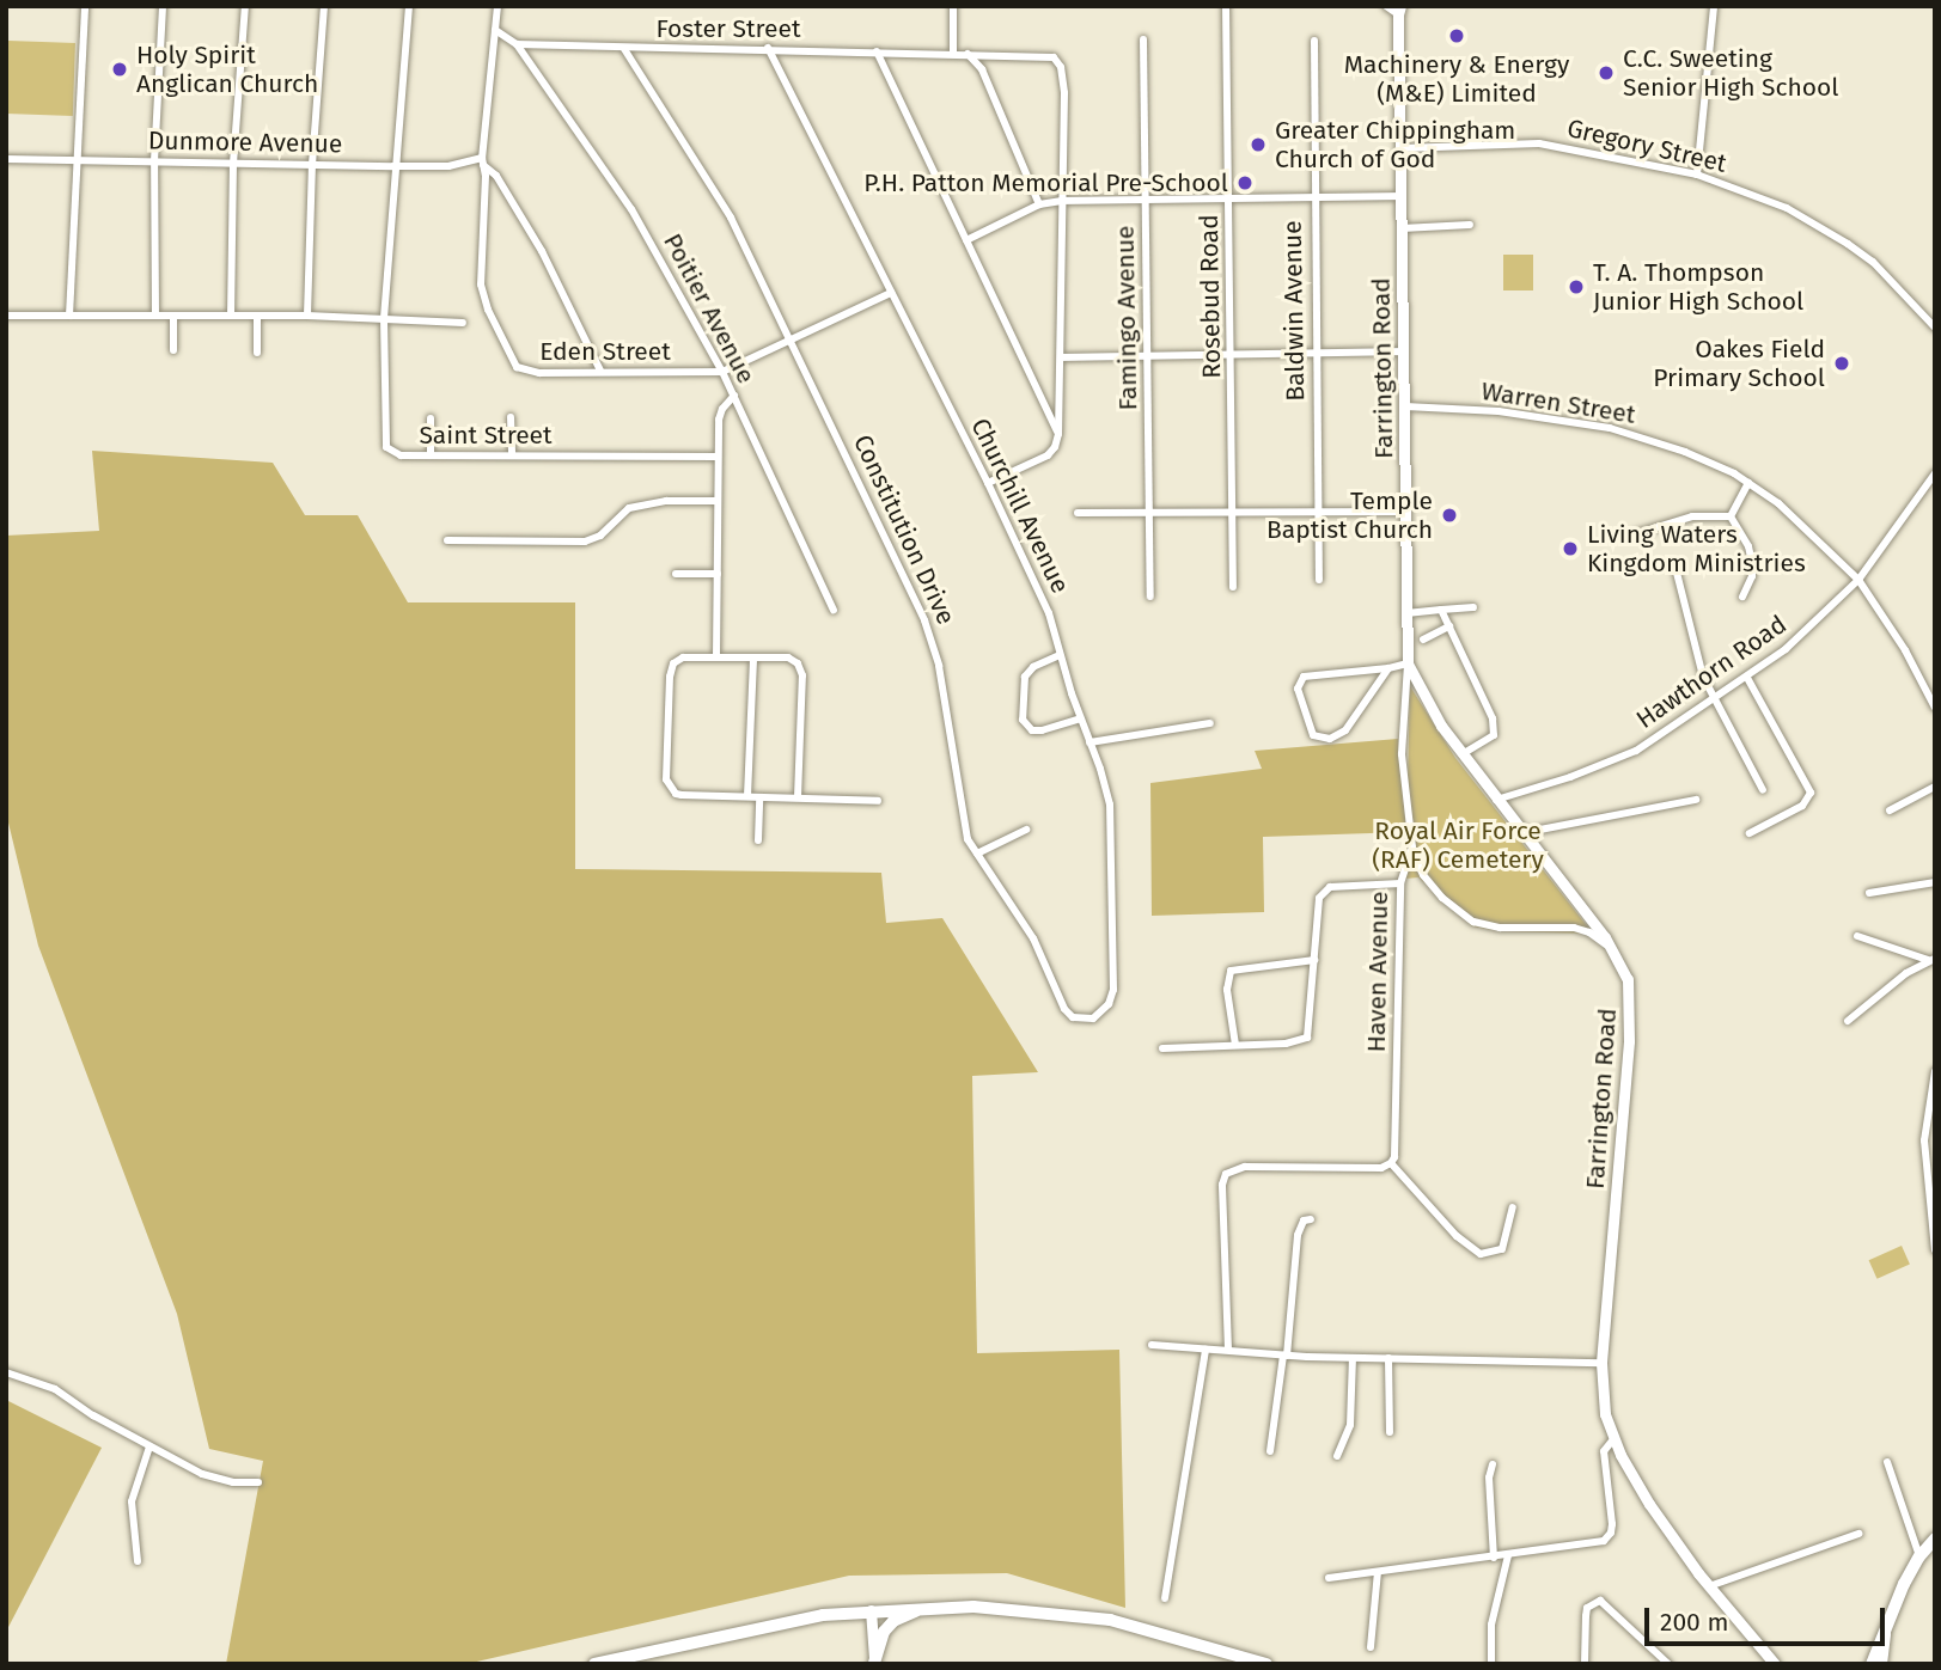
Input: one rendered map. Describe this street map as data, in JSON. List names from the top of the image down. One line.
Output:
{"streets":{"street":["Foster Street","Dunmore Avenue","Gregory Street","Rosebud Road","Poitier Avenue","Baldwin Avenue","Famingo Avenue","Eden Street","Farrington Road","Warren Street","Saint Street","Churchill Avenue","Constitution Drive","Hawthorn Road","Haven Avenue"]},"crossings":[["Foster Street","Poitier Avenue"],["Foster Street","Churchill Avenue"],["Foster Street","Constitution Drive"],["Dunmore Avenue","Eden Street"],["Gregory Street","Farrington Road"],["Poitier Avenue","Eden Street"],["Eden Street","Churchill Avenue"],["Eden Street","Constitution Drive"],["Farrington Road","Warren Street"],["Farrington Road","Hawthorn Road"],["Farrington Road","Haven Avenue"],["Warren Street","Hawthorn Road"],["Churchill Avenue","Constitution Drive"]],"parks":["Royal Air Force (RAF) Cemetery"],"places":["Machinery & Energy (M&E) Limited","Holy Spirit Anglican Church","C.C. Sweeting Senior High School","Greater Chippingham Church of God","P.H. Patton Memorial Pre-School","T. A. Thompson Junior High School","Oakes Field Primary School","Temple Baptist Church","Living Waters Kingdom Ministries"],"scale_bar":"200 m"}
